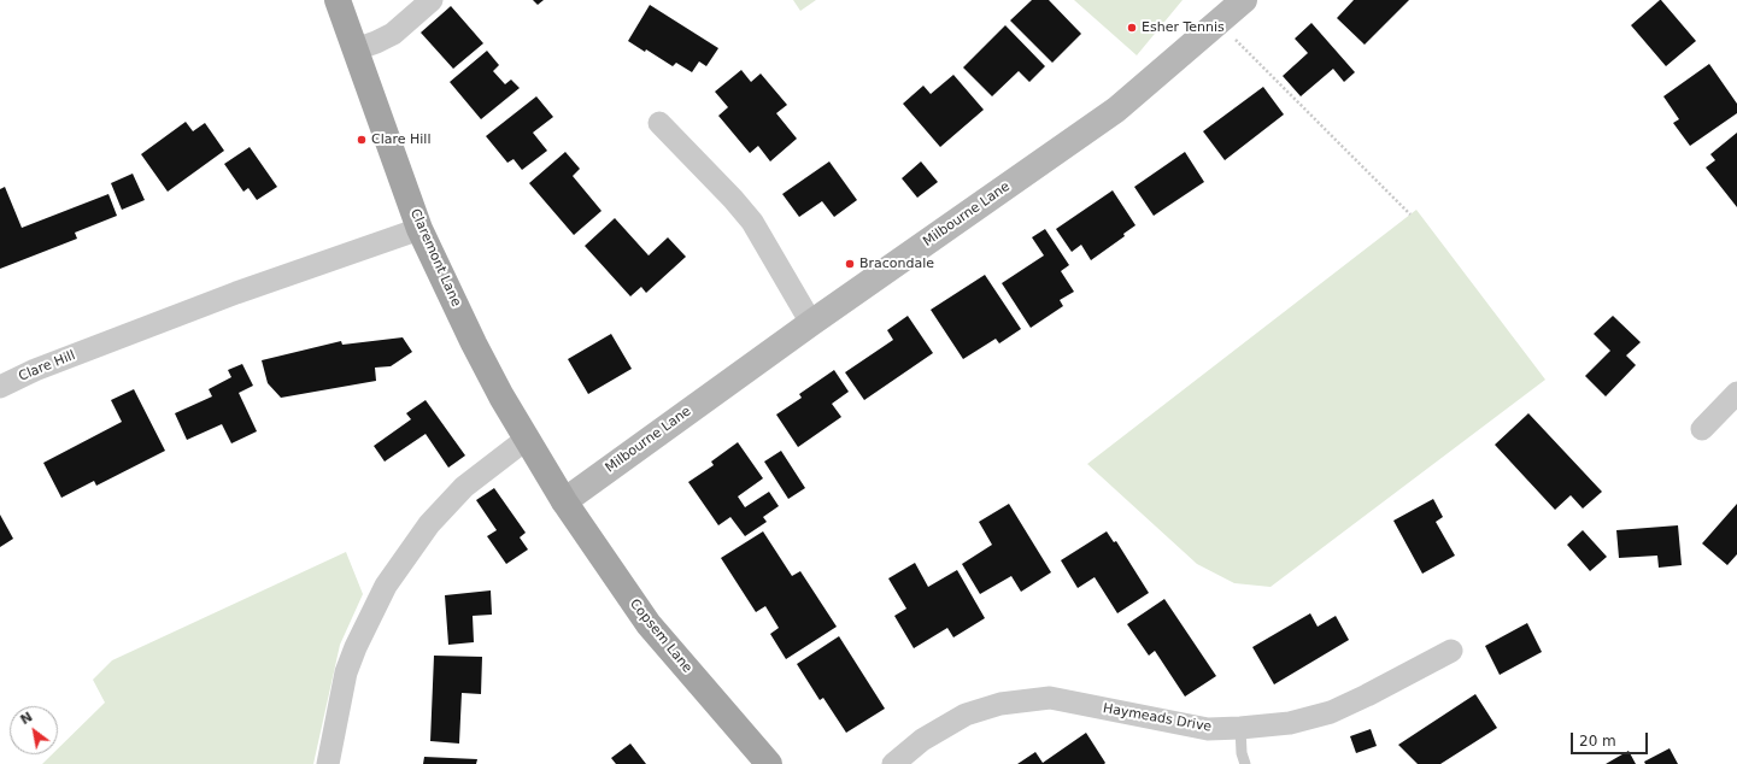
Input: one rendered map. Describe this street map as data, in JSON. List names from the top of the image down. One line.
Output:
{"streets":{"main road":["Claremont Lane","Copsem Lane"],"street":["Milbourne Lane","Clare Hill","Haymeads Drive"]},"crossings":[["Milbourne Lane","Claremont Lane"],["Milbourne Lane","Copsem Lane"],["Claremont Lane","Clare Hill"],["Claremont Lane","Copsem Lane"]],"places":["Esher Tennis","Clare Hill","Bracondale"],"scale_bar":"20 m","north":"top left"}
